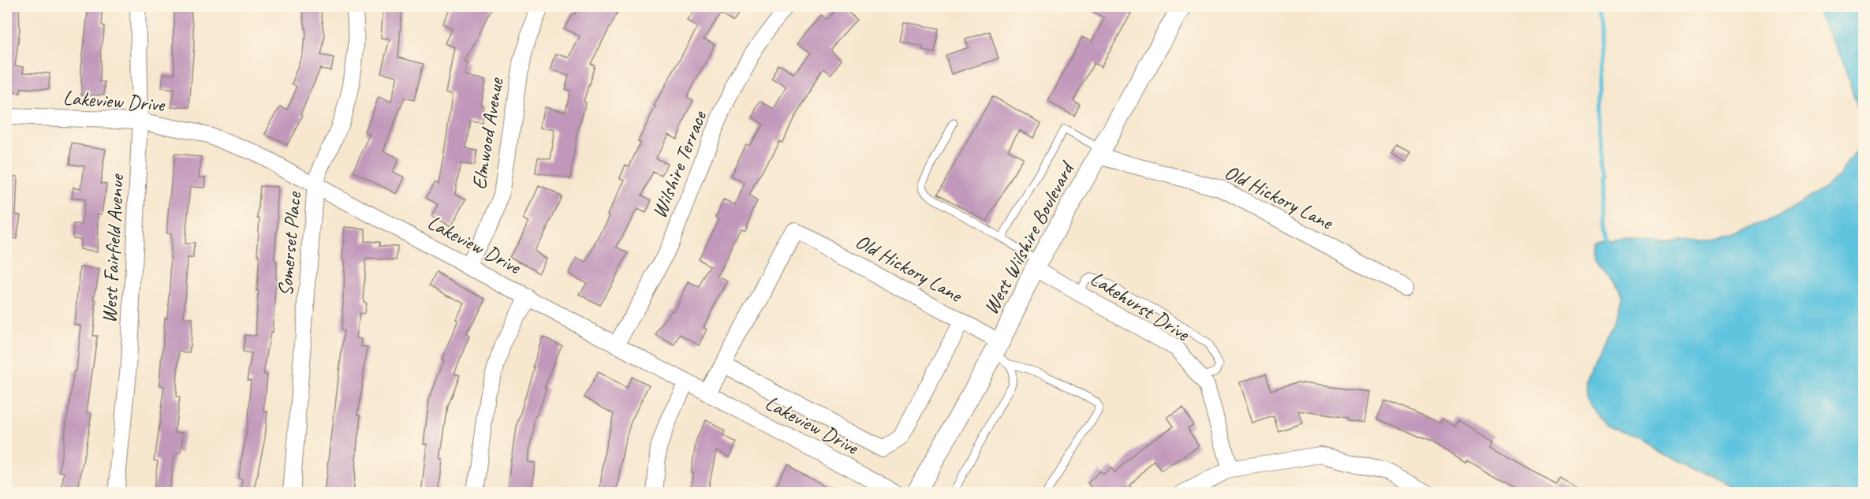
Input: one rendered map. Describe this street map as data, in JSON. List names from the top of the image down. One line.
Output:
{"streets":{"street":["Lakeview Drive","Elmwood Avenue","Wilshire Terrace","Old Hickory Lane","West Wilshire Boulevard","Somerset Place","West Fairfield Avenue","Lakehurst Drive"]},"crossings":[["Lakeview Drive","Elmwood Avenue"],["Lakeview Drive","Wilshire Terrace"],["Lakeview Drive","Somerset Place"],["Lakeview Drive","West Fairfield Avenue"],["Old Hickory Lane","West Wilshire Boulevard"],["West Wilshire Boulevard","Lakehurst Drive"]]}
